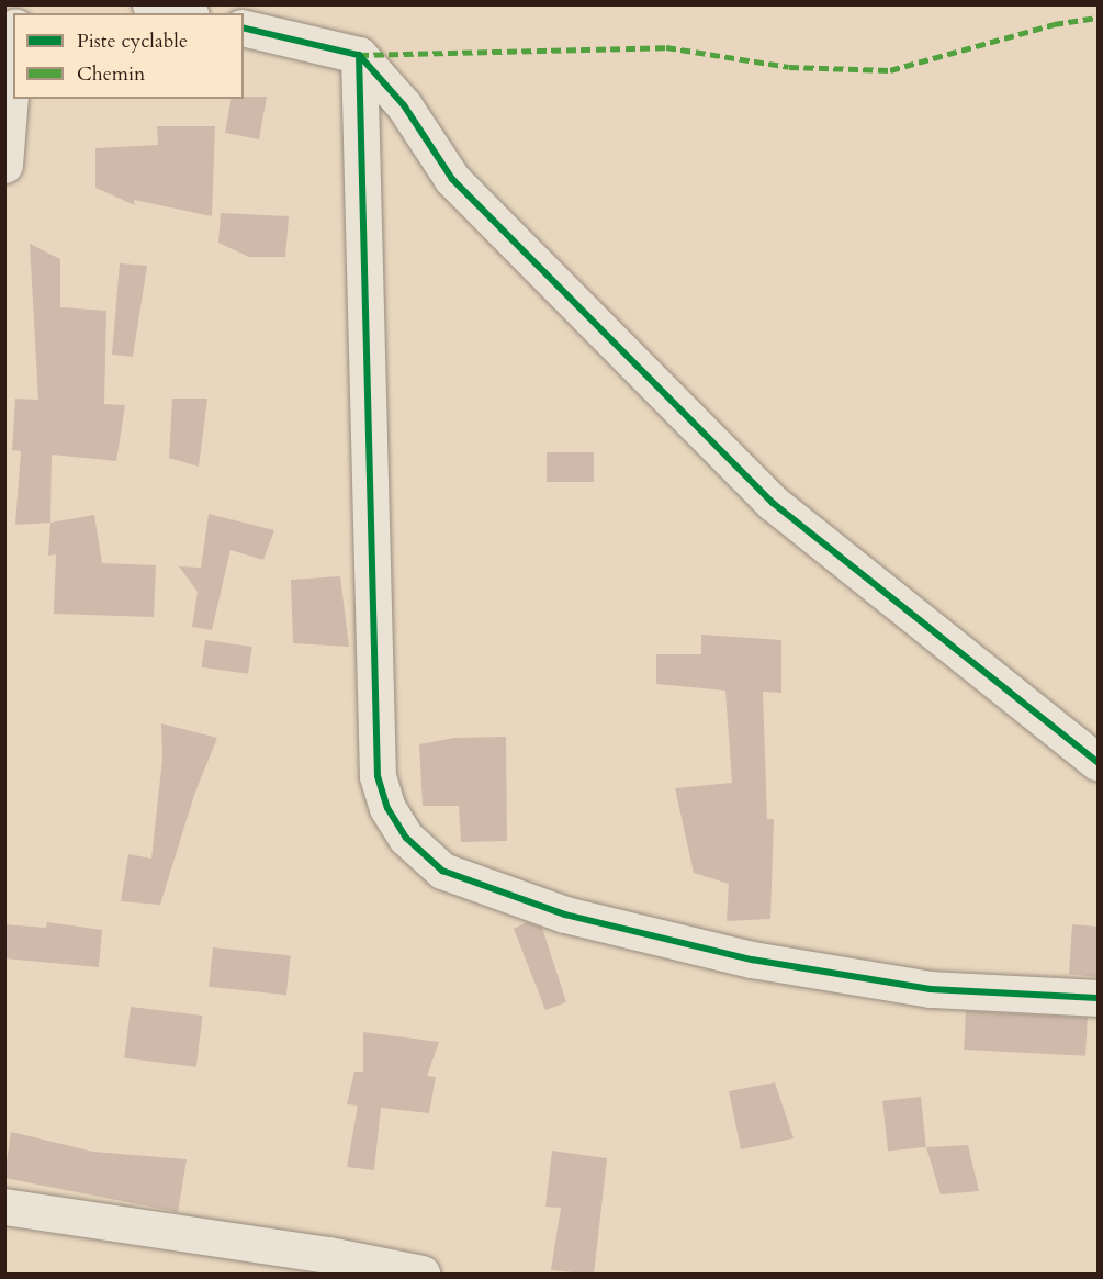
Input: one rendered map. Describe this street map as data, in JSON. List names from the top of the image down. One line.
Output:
{"legend":["Piste cyclable","Chemin"]}
